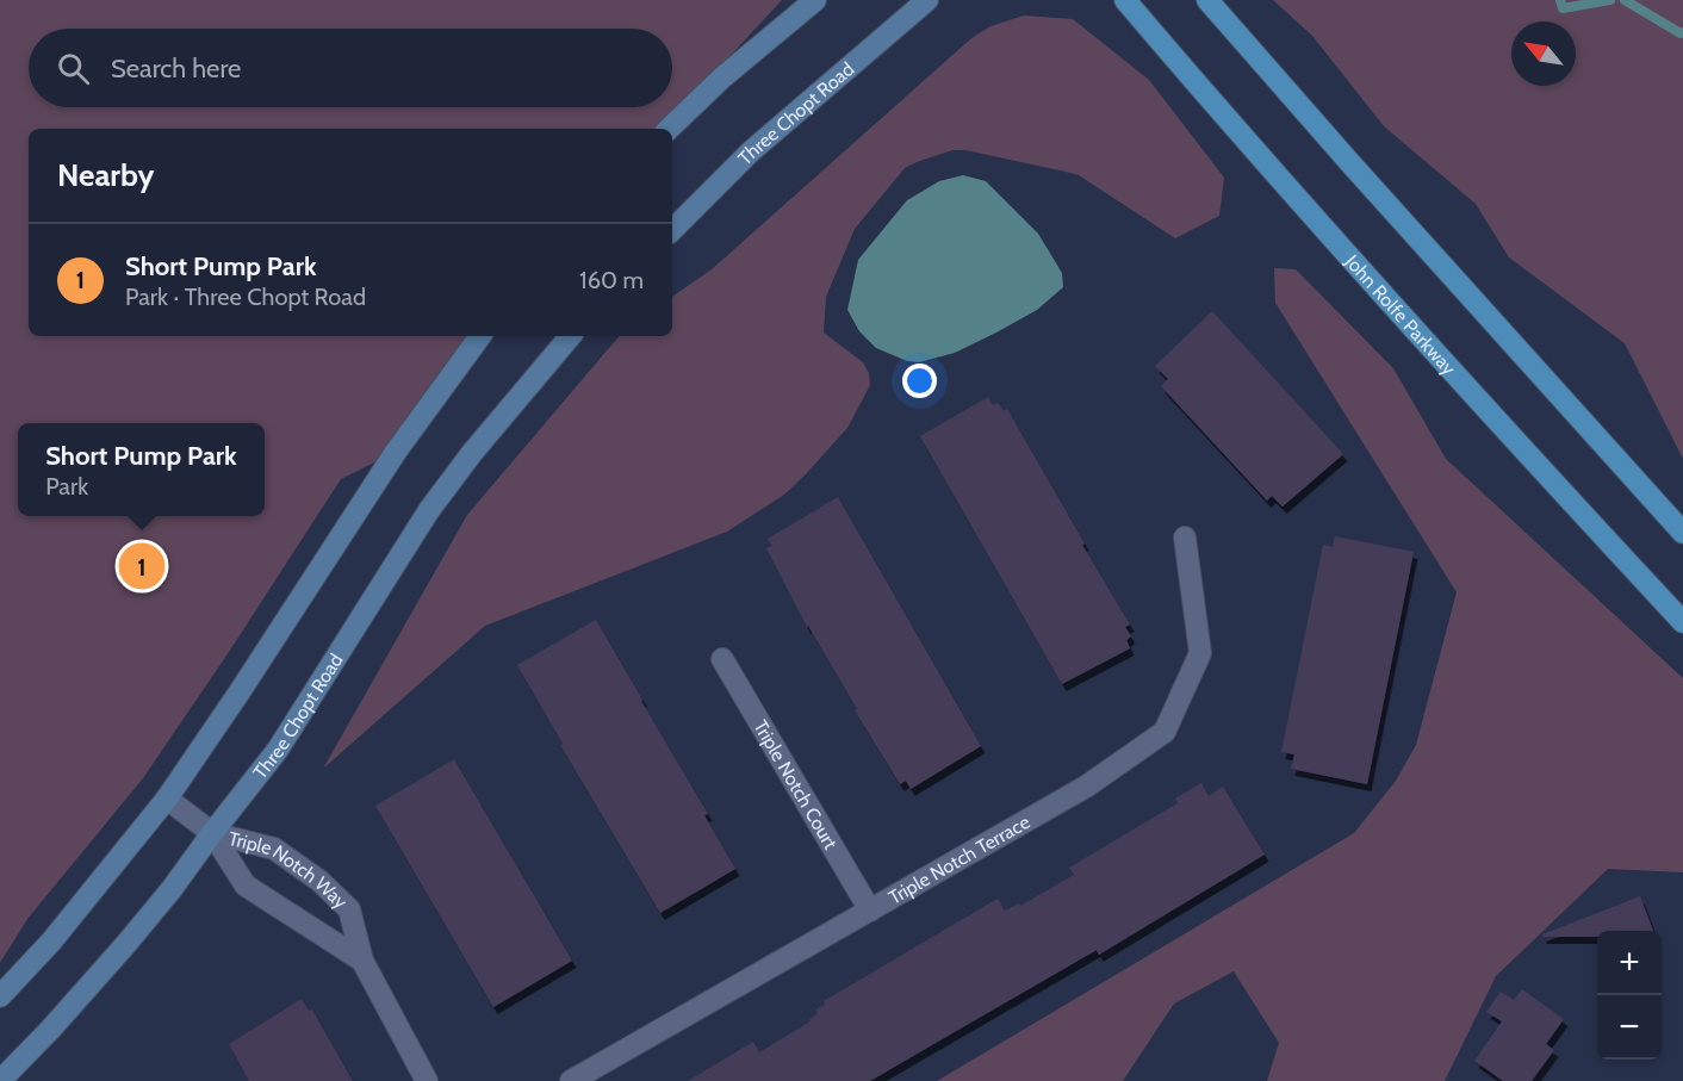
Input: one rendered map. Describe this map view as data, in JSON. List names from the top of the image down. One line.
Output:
{"streets":{"main road":["Three Chopt Road","John Rolfe Parkway"],"street":["Triple Notch Court","Triple Notch Terrace","Triple Notch Way"]},"crossings":[["Three Chopt Road","Triple Notch Way"],["Triple Notch Court","Triple Notch Terrace"]],"north":"top left","page":{"search":"Search here","heading":"Nearby","list":[{"mark":"1","name":"Short Pump Park","note":"Park · Three Chopt Road","value":"160 m"}],"popup":["Short Pump Park","Park"],"pins":"1","map_buttons":["+","−"]}}
